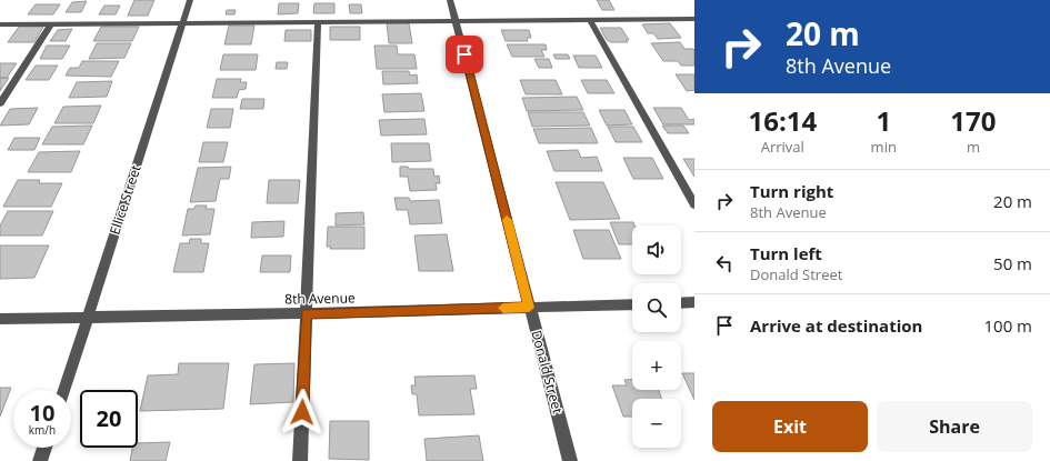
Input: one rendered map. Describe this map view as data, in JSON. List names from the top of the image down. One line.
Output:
{"streets":{"street":["Ellice Street","8th Avenue","Donald Street"]},"crossings":[["Ellice Street","8th Avenue"],["8th Avenue","Donald Street"]],"page":{"turn":["20 m","8th Avenue"],"eta":["16:14","Arrival","1","min","170","m"],"list":[{"name":"Turn right","note":"8th Avenue","value":"20 m"},{"name":"Turn left","note":"Donald Street","value":"50 m"},{"name":"Arrive at destination","value":"100 m"}],"map_buttons":["+","−"],"speed":"10 km/h","limit":"20","buttons":["Exit","Share"]}}
